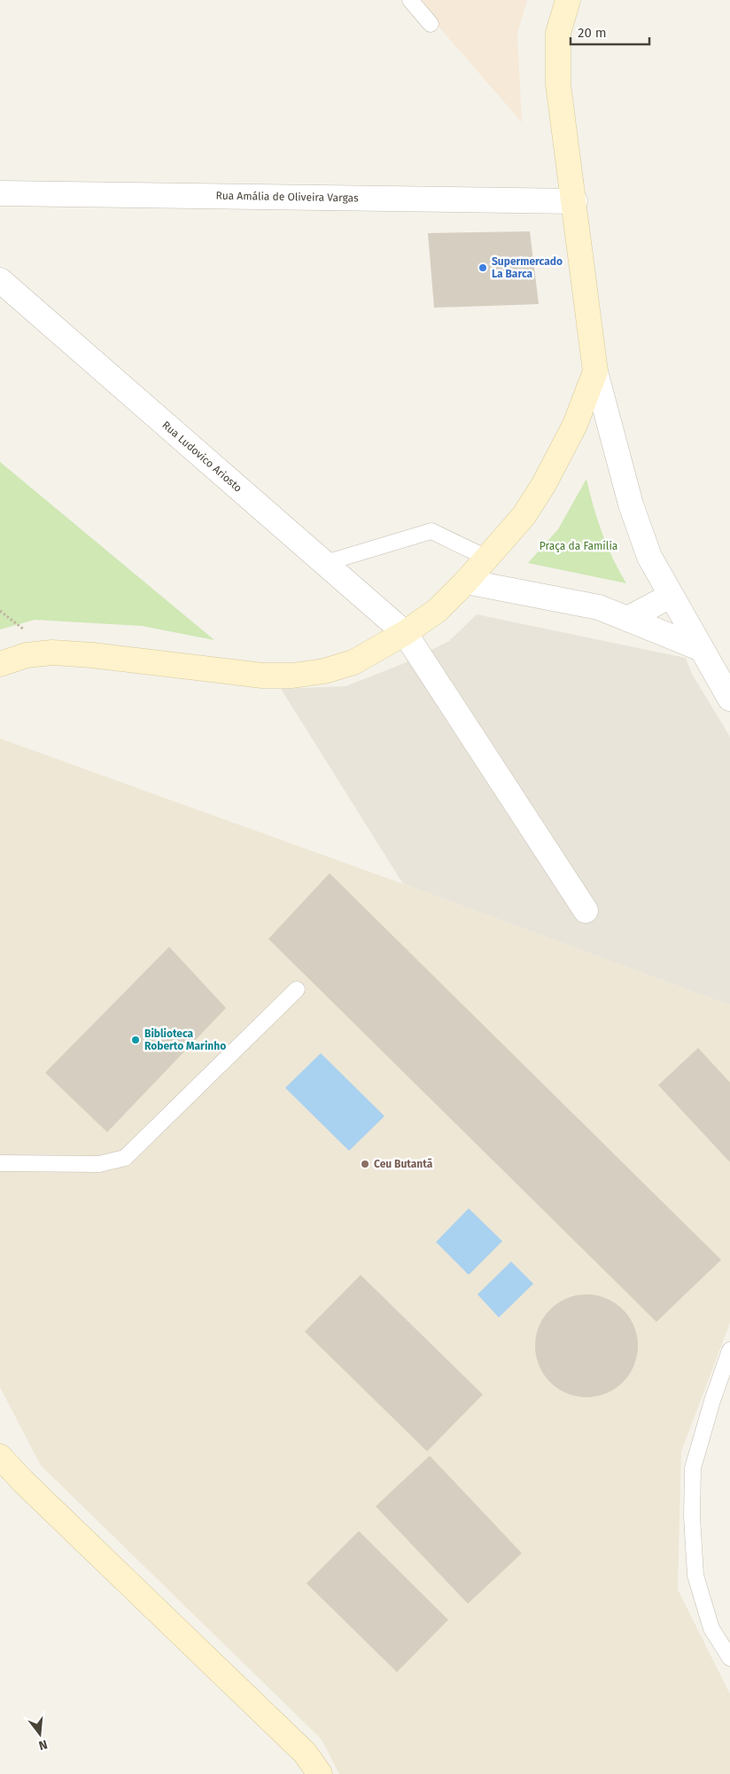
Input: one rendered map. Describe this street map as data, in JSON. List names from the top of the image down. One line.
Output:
{"streets":{"street":["Rua Amália de Oliveira Vargas","Rua Ludovico Ariosto"]},"parks":["Praça da Família"],"places":["Supermercado La Barca","Biblioteca Roberto Marinho","Ceu Butantã"],"scale_bar":"20 m","north":"bottom"}
